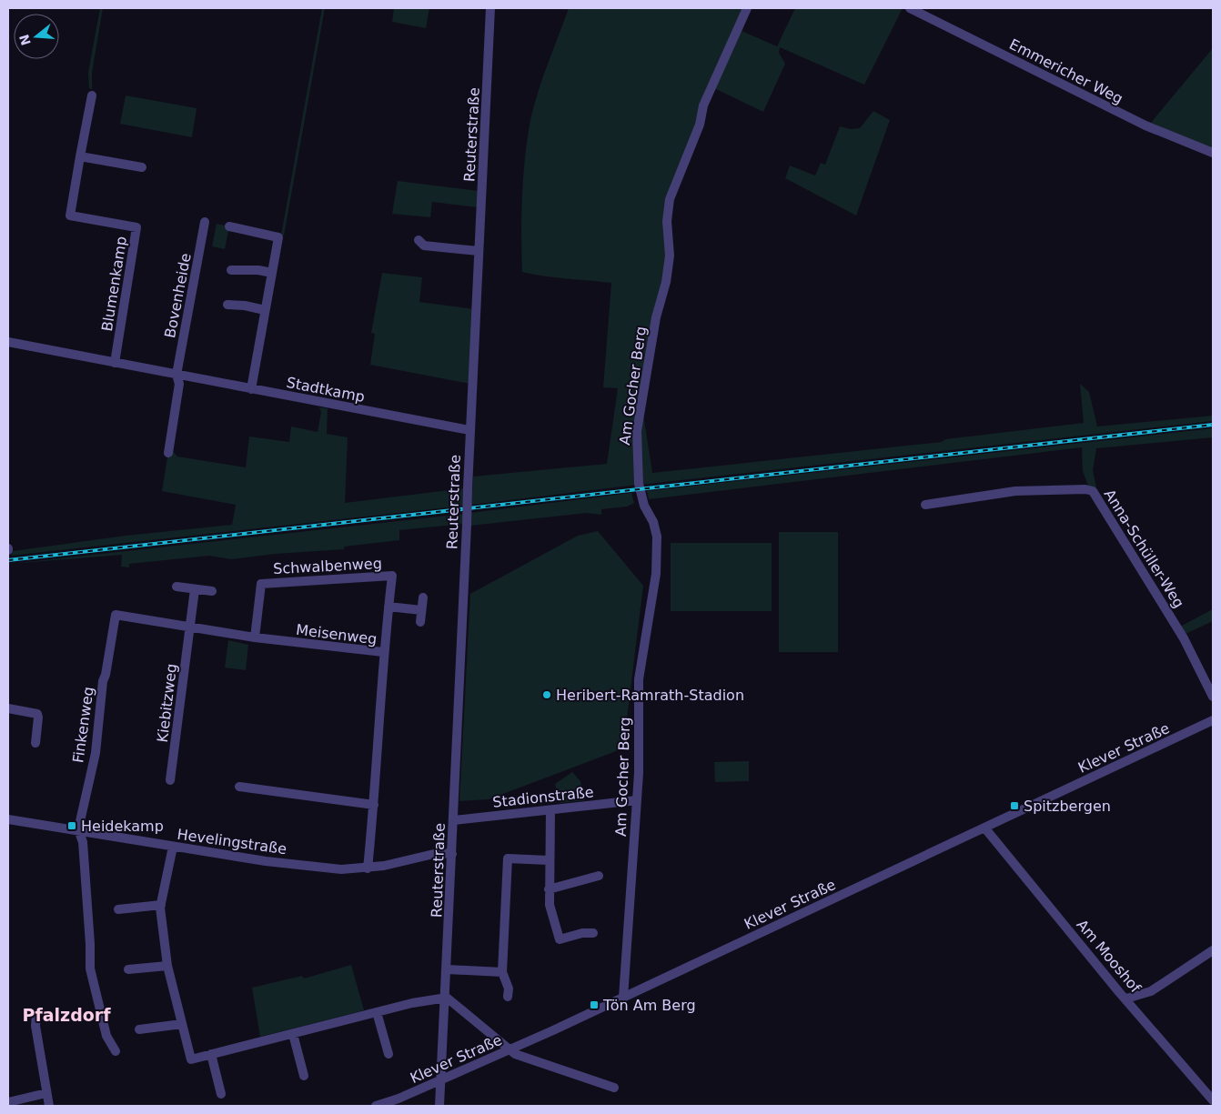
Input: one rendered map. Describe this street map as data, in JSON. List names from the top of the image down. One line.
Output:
{"streets":{"street":["Emmericher Weg","Reuterstraße","Blumenkamp","Bovenheide","Am Gocher Berg","Stadtkamp","Anna-Schüller-Weg","Schwalbenweg","Meisenweg","Kiebitzweg","Finkenweg","Klever Straße","Stadionstraße","Hevelingstraße","Am Mooshof"]},"crossings":[["Reuterstraße","Stadtkamp"],["Reuterstraße","Klever Straße"],["Reuterstraße","Stadionstraße"],["Reuterstraße","Hevelingstraße"],["Blumenkamp","Stadtkamp"],["Bovenheide","Stadtkamp"],["Am Gocher Berg","Klever Straße"],["Am Gocher Berg","Stadionstraße"],["Schwalbenweg","Meisenweg"],["Meisenweg","Kiebitzweg"],["Meisenweg","Finkenweg"],["Meisenweg","Hevelingstraße"],["Finkenweg","Hevelingstraße"],["Klever Straße","Am Mooshof"]],"districts":["Pfalzdorf"],"places":{"other":["Heribert-Ramrath-Stadion"],"transit":["Spitzbergen","Heidekamp","Tön Am Berg"]},"north":"left"}
